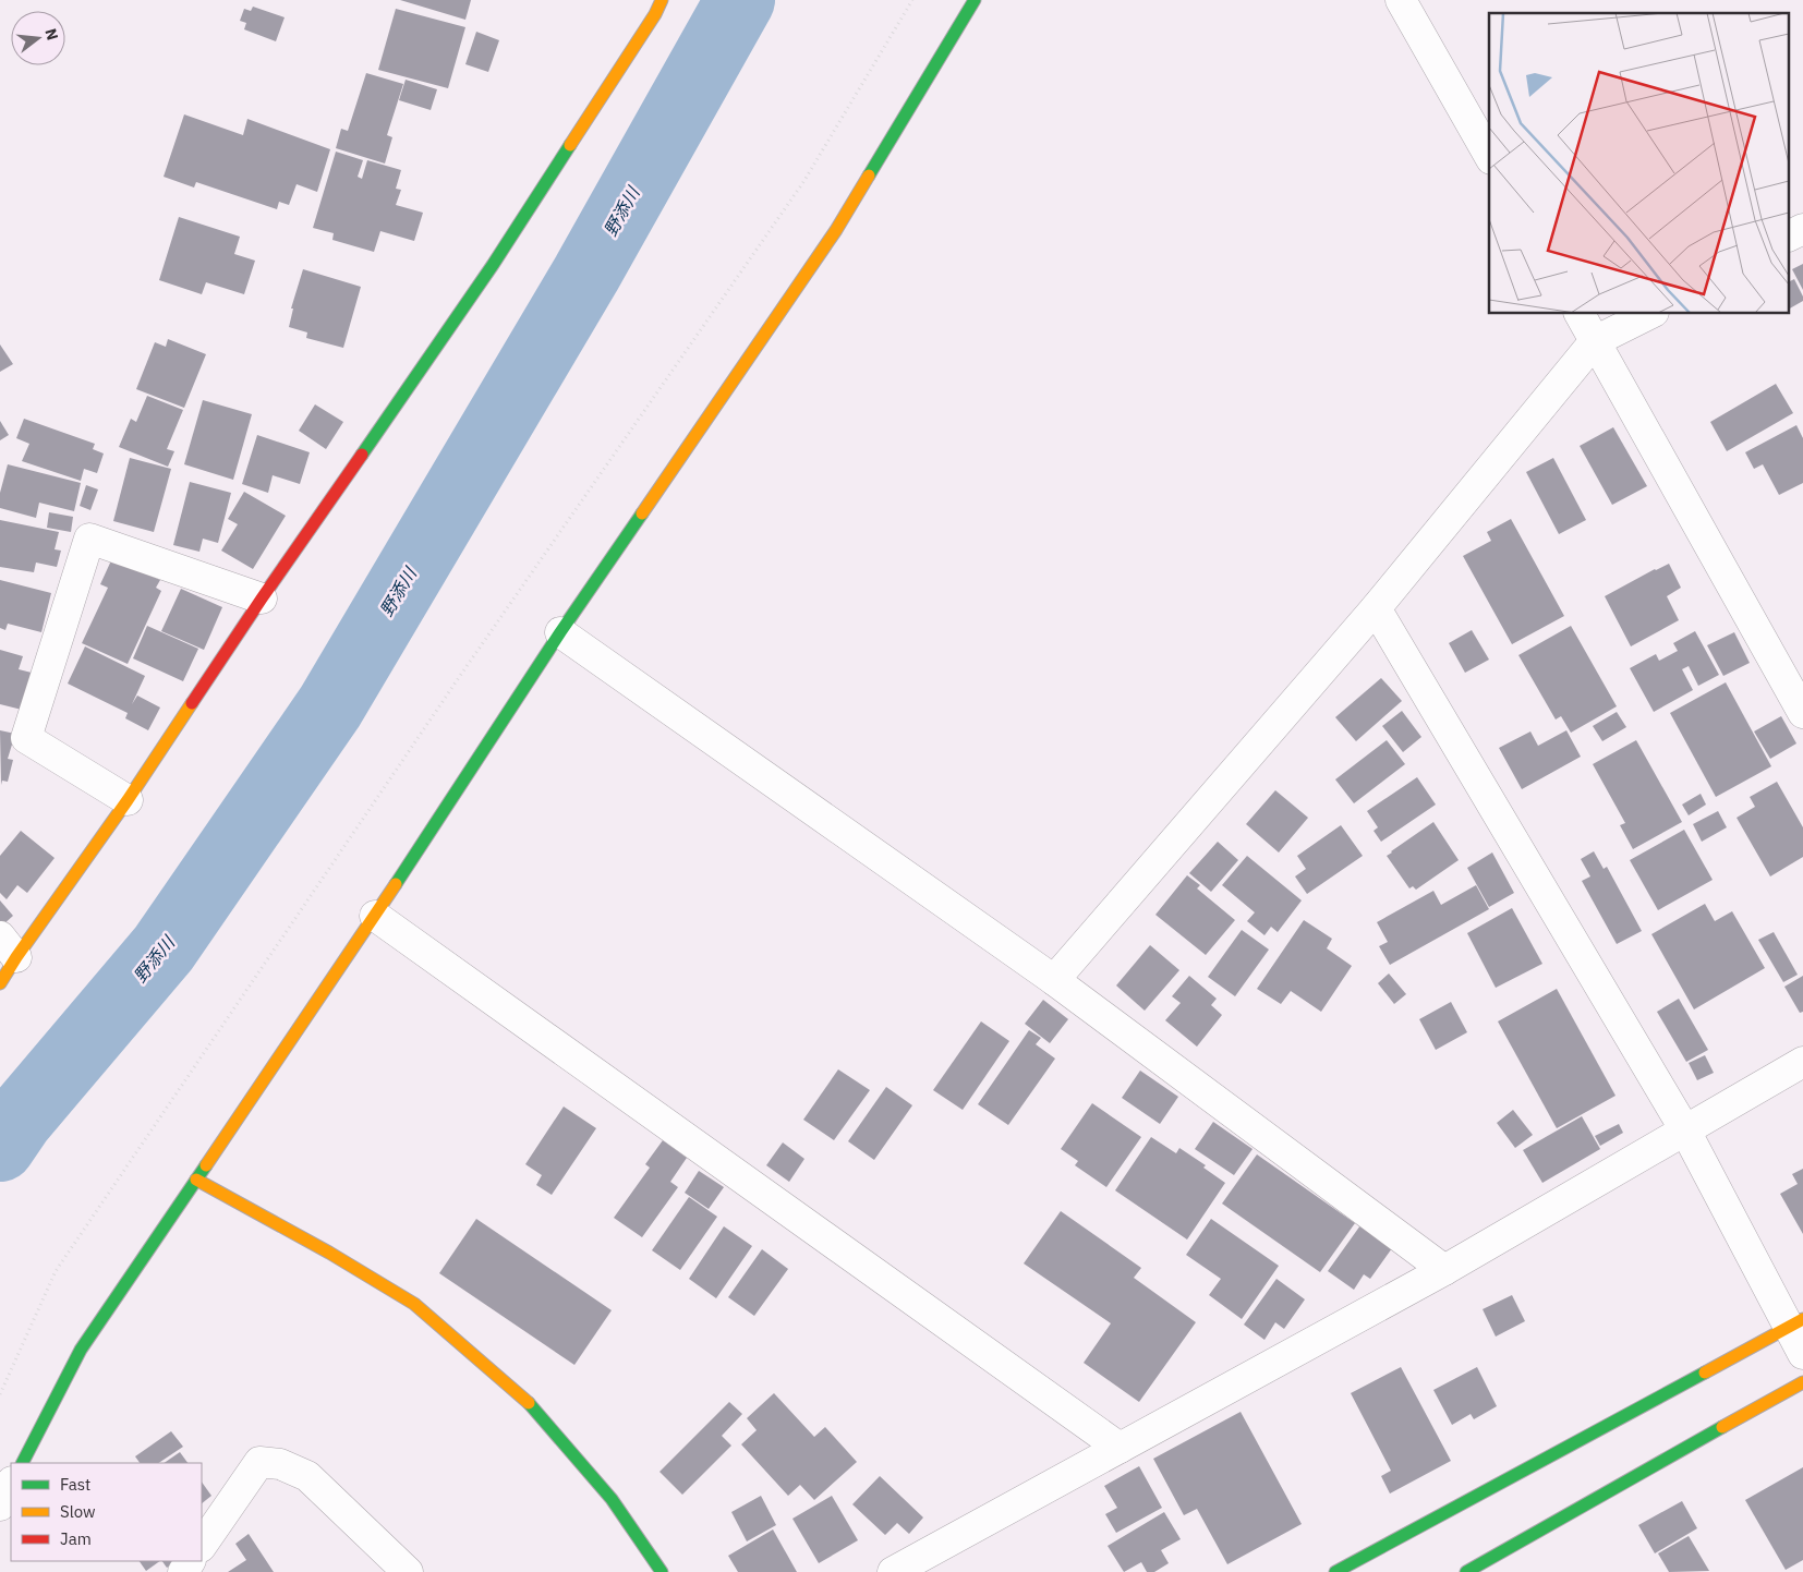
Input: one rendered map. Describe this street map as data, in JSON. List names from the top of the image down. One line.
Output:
{"water":["野添川"],"legend":["Fast","Slow","Jam"],"north":"right"}
